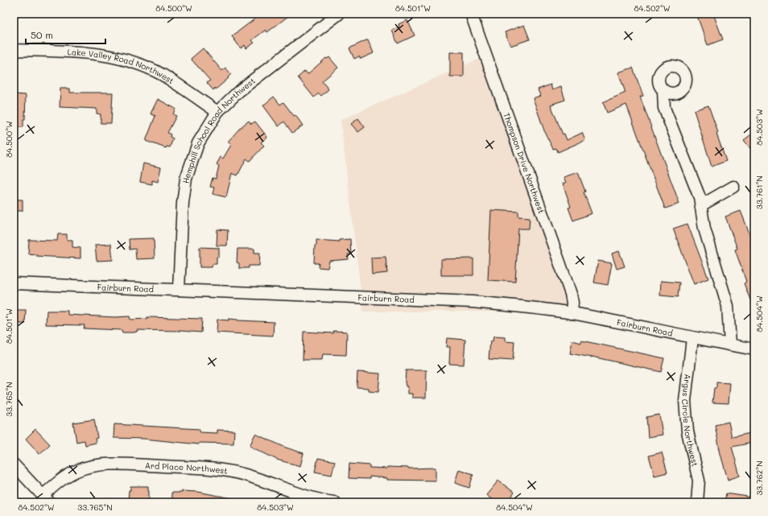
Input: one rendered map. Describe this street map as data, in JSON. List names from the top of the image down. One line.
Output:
{"streets":{"street":["Lake Valley Road Northwest","Hemphill School Road Northwest","Thompson Drive Northwest","Fairburn Road","Argus Circle Northwest","Ard Place Northwest"]},"crossings":[["Lake Valley Road Northwest","Hemphill School Road Northwest"],["Hemphill School Road Northwest","Fairburn Road"],["Thompson Drive Northwest","Fairburn Road"],["Fairburn Road","Argus Circle Northwest"]],"scale_bar":"50 m","coordinates":["84.500°W","84.501°W","84.502°W","84.503°W","33.761°N","84.504°W","33.765°N","33.762°N"]}
